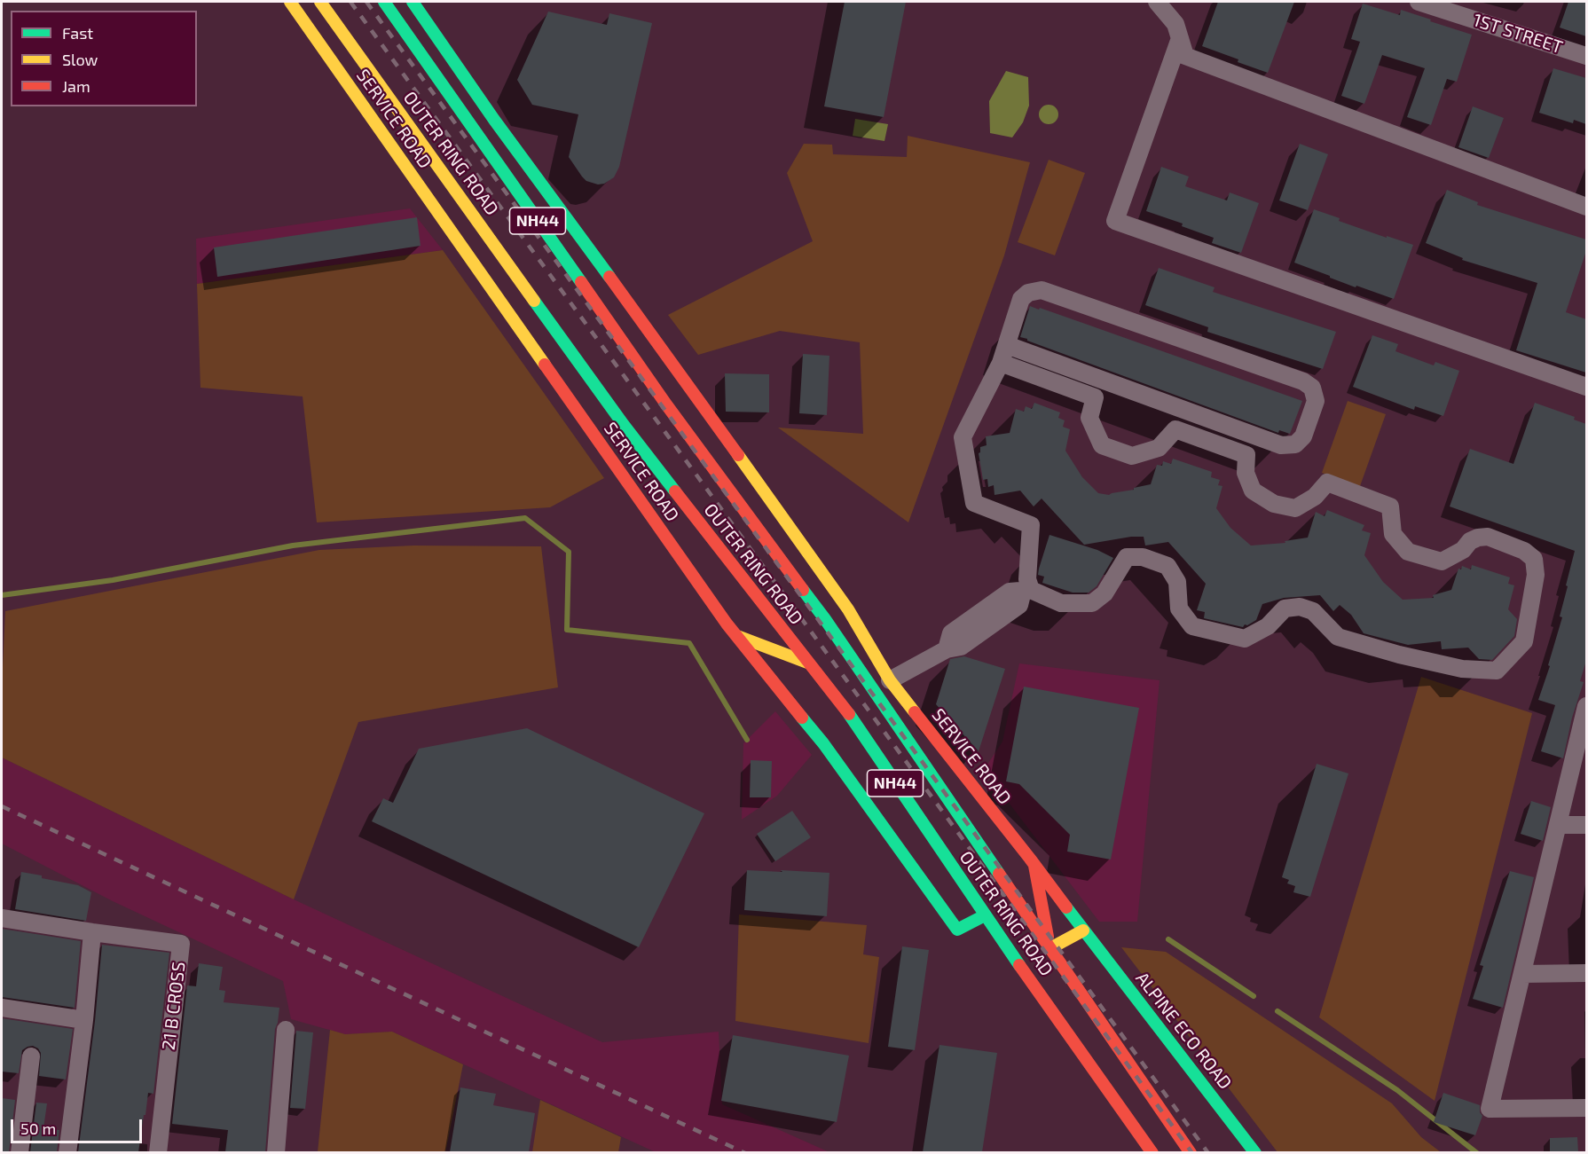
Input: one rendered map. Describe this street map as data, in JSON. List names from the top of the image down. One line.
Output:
{"streets":{"main road":["SERVICE ROAD","OUTER RING ROAD","NH44","ALPINE ECO ROAD"],"street":["1ST STREET","21 B CROSS"]},"crossings":[["SERVICE ROAD","OUTER RING ROAD"],["SERVICE ROAD","ALPINE ECO ROAD"]],"legend":["Fast","Slow","Jam"],"scale_bar":"50 m"}
